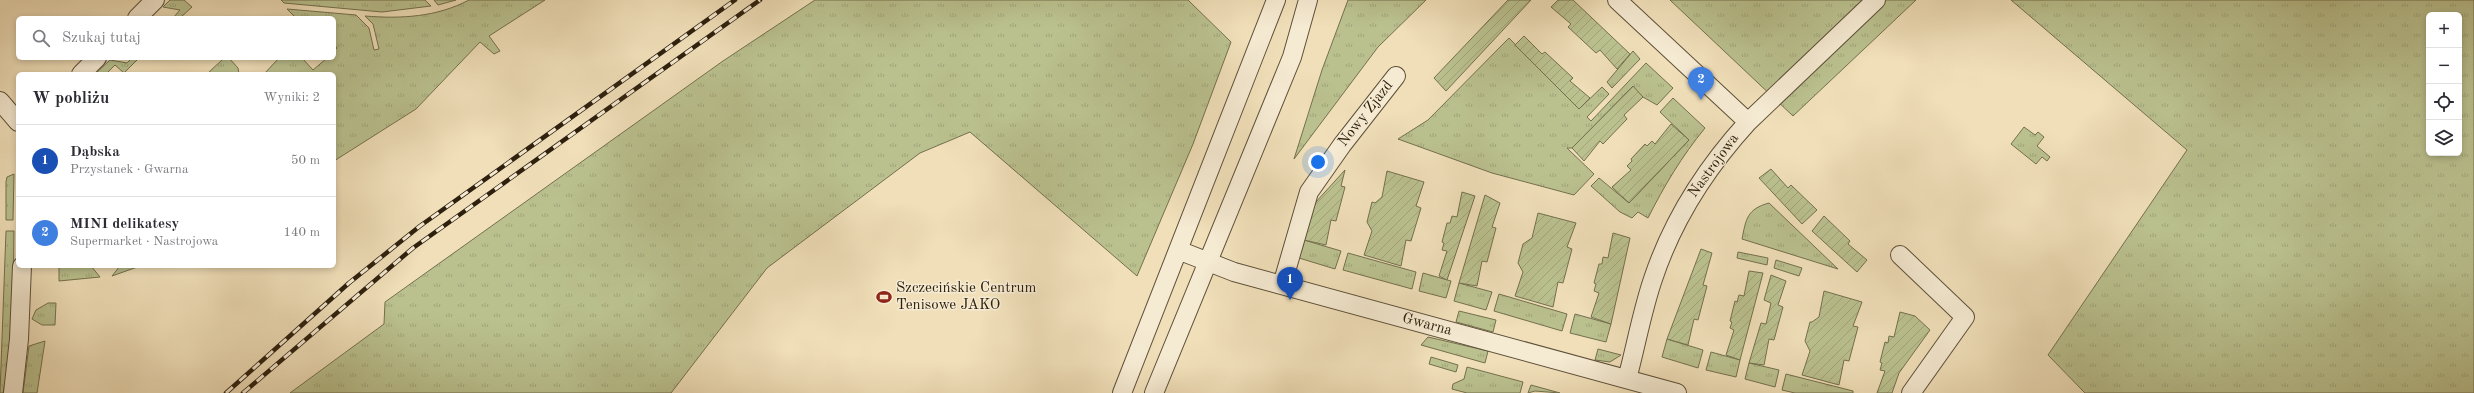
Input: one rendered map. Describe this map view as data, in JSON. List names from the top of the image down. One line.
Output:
{"streets":{"street":["Nowy Zjazd","Nastrojowa","Gwarna"]},"crossings":[["Nowy Zjazd","Gwarna"],["Nastrojowa","Gwarna"]],"places":{"sports":["Szczecińskie Centrum Tenisowe JAKO"]},"page":{"map_buttons":["+","−"],"search":"Szukaj tutaj","pins":["2","1"],"heading":["W pobliżu","Wyniki: 2"],"list":[{"mark":"1","name":"Dąbska","note":"Przystanek · Gwarna","value":"50 m"},{"mark":"2","name":"MINI delikatesy","note":"Supermarket · Nastrojowa","value":"140 m"}]}}
